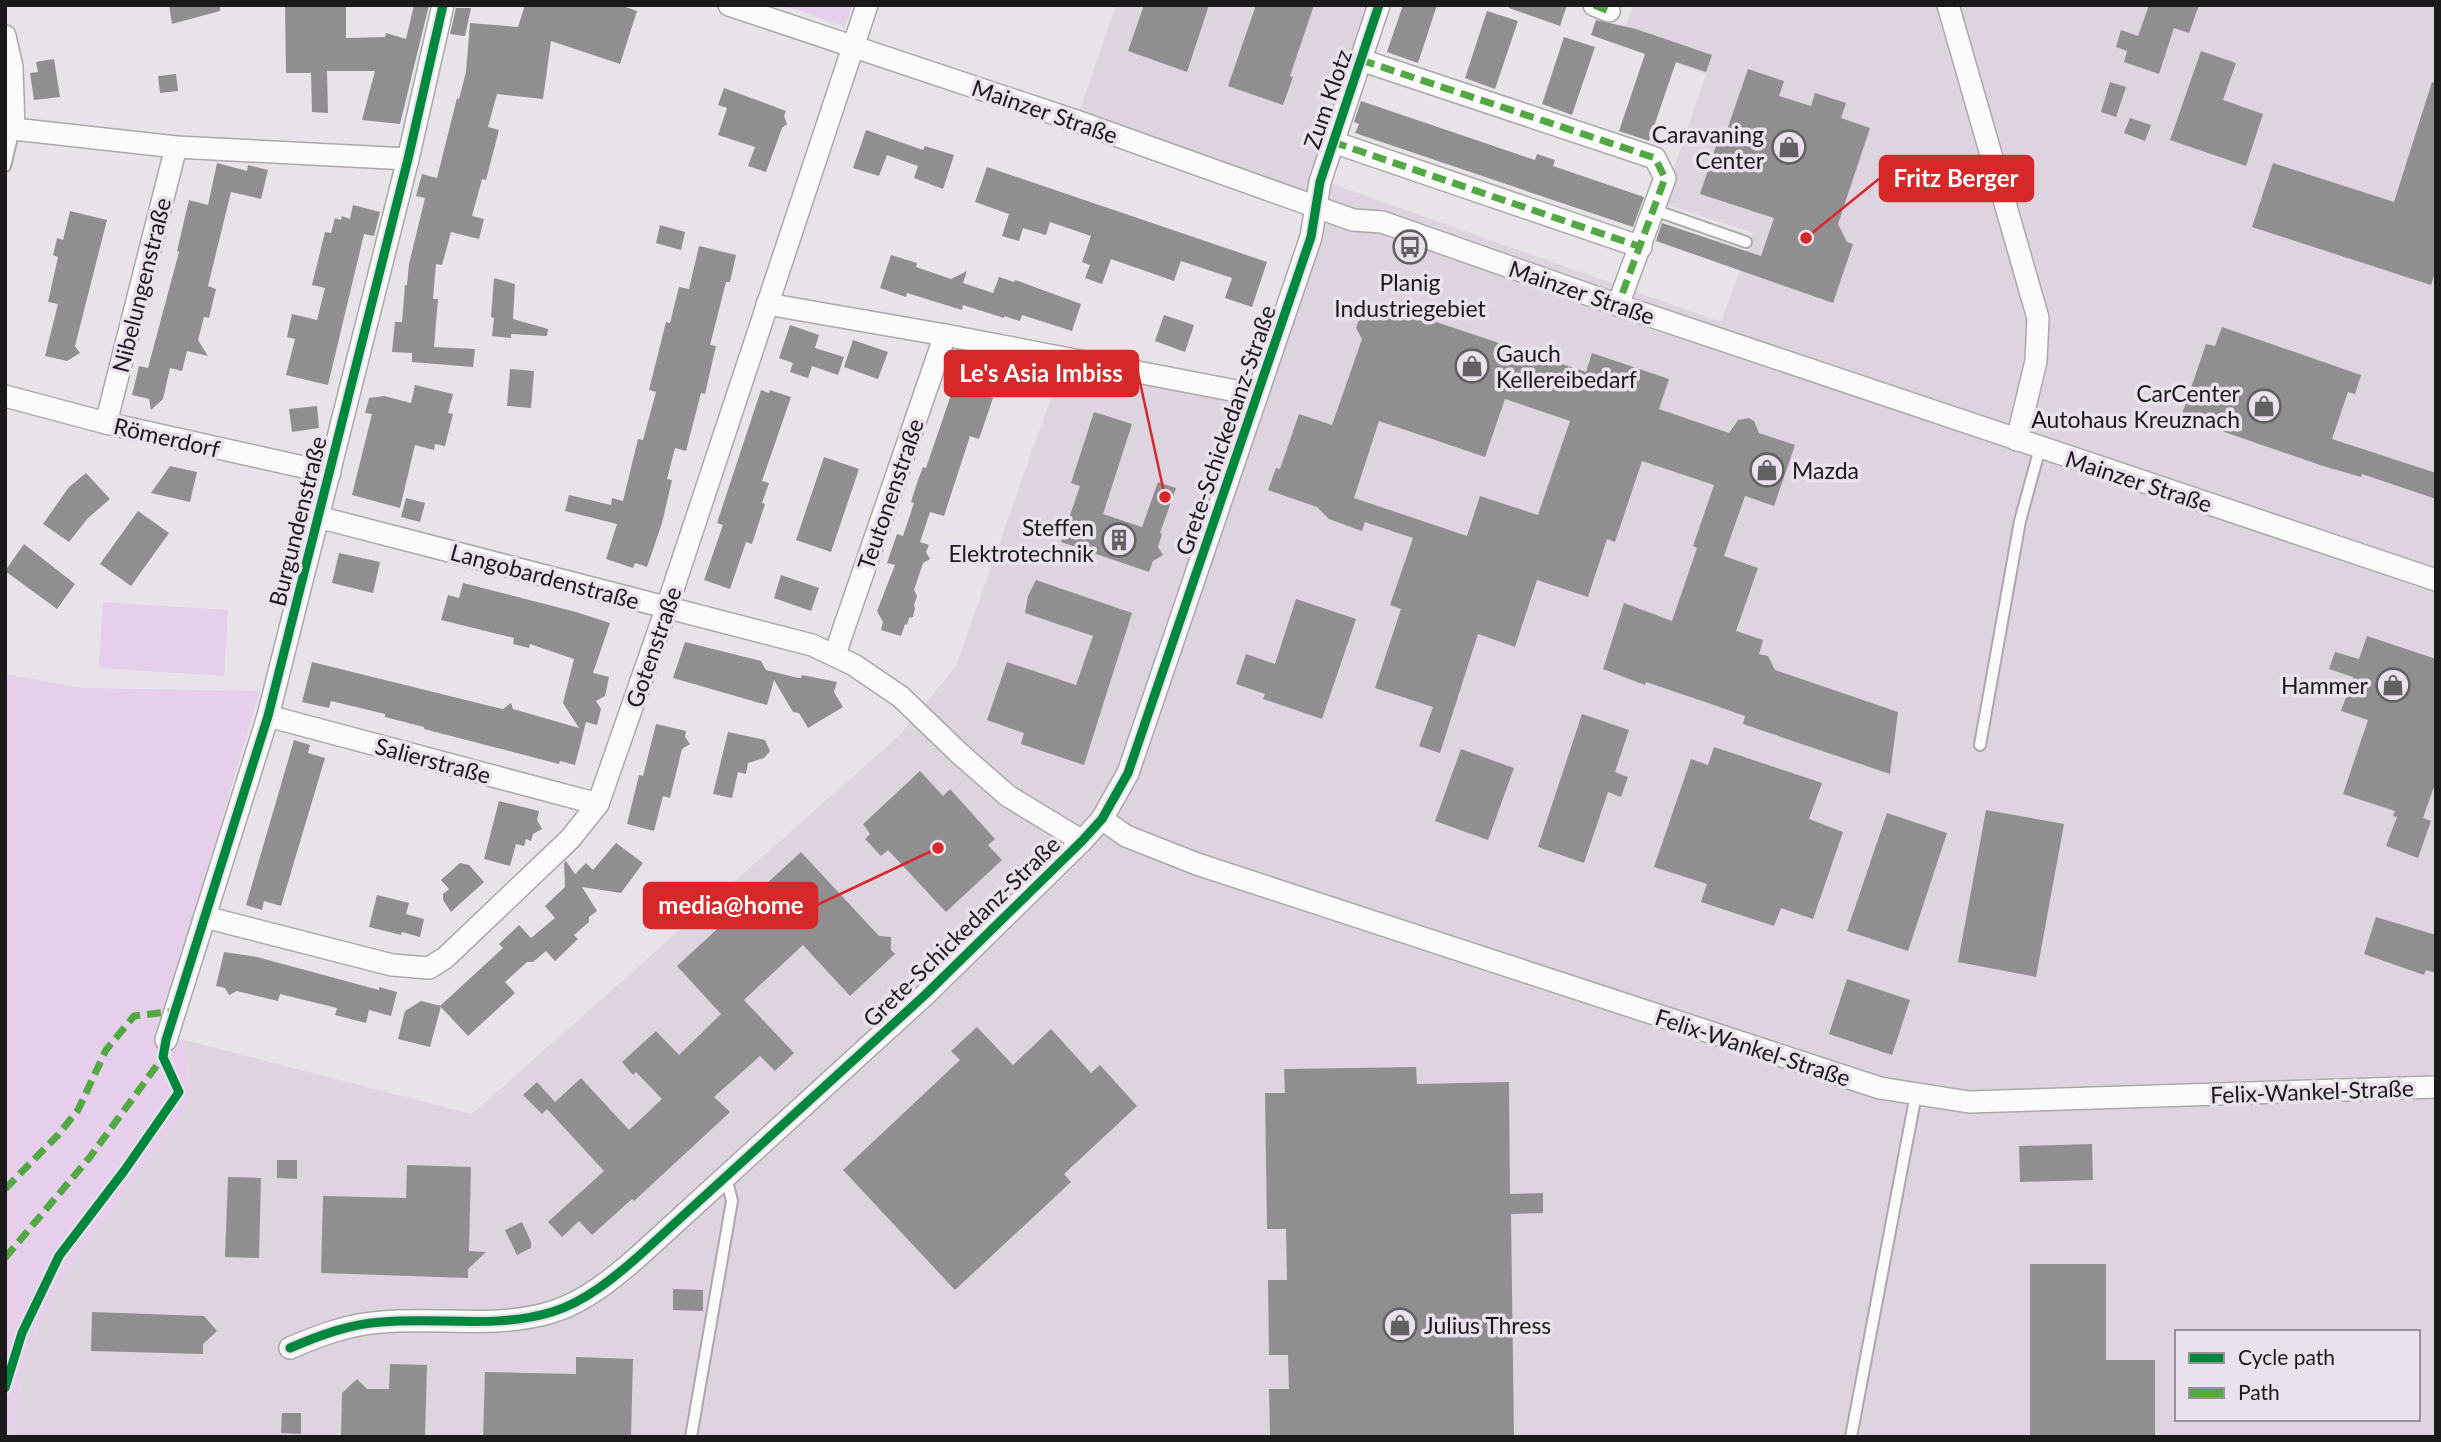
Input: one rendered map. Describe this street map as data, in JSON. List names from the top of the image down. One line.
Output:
{"streets":{"street":["Zum Klotz","Mainzer Straße","Nibelungenstraße","Grete-Schickedanz-Straße","Römerdorf","Teutonenstraße","Burgundenstraße","Langobardenstraße","Gotenstraße","Salierstraße","Felix-Wankel-Straße"]},"crossings":[["Zum Klotz","Mainzer Straße"],["Zum Klotz","Grete-Schickedanz-Straße"],["Mainzer Straße","Grete-Schickedanz-Straße"],["Mainzer Straße","Gotenstraße"],["Nibelungenstraße","Römerdorf"],["Grete-Schickedanz-Straße","Langobardenstraße"],["Grete-Schickedanz-Straße","Felix-Wankel-Straße"],["Römerdorf","Burgundenstraße"],["Teutonenstraße","Langobardenstraße"],["Burgundenstraße","Langobardenstraße"],["Burgundenstraße","Gotenstraße"],["Burgundenstraße","Salierstraße"],["Langobardenstraße","Gotenstraße"],["Gotenstraße","Salierstraße"]],"places":{"shop":["Caravaning Center","Gauch Kellereibedarf","CarCenter Autohaus Kreuznach","Mazda","Hammer","Julius Thress"],"other":["Fritz Berger","Le's Asia Imbiss","media@home"],"bus stop":["Planig Industriegebiet"],"building":["Steffen Elektrotechnik"]},"legend":["Cycle path","Path"]}
